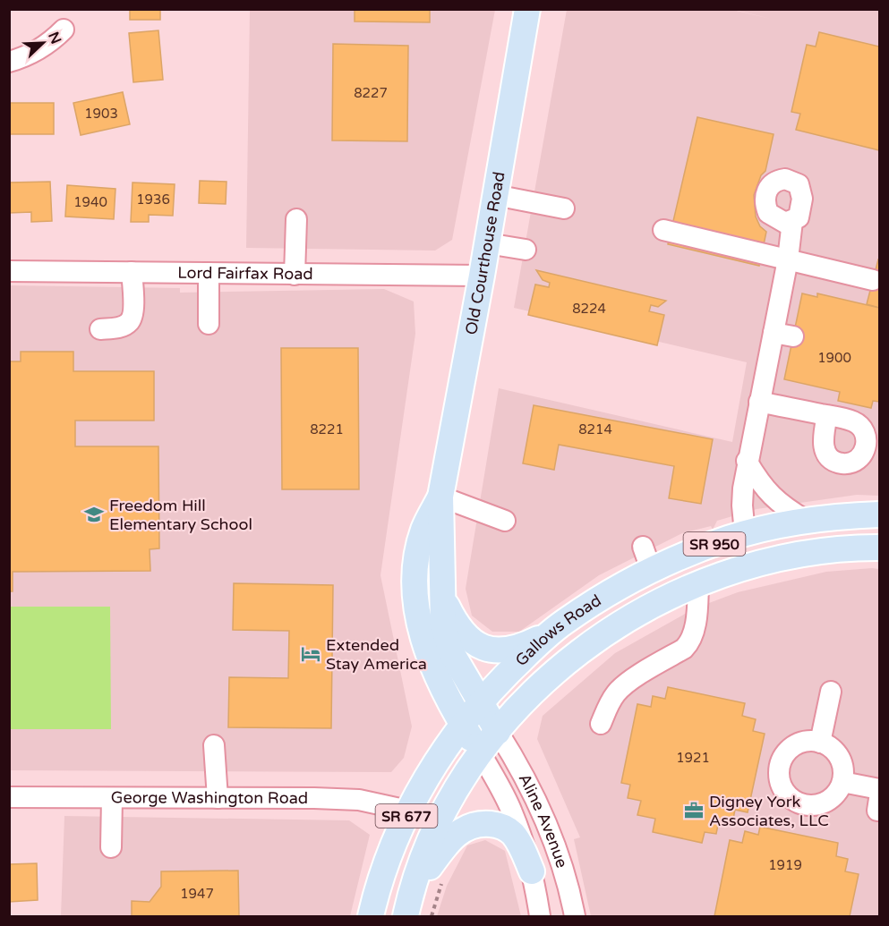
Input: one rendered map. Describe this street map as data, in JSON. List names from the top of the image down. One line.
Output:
{"streets":{"main road":["Old Courthouse Road","SR 950","Gallows Road","SR 677"],"street":["Lord Fairfax Road","George Washington Road","Aline Avenue"]},"crossings":[["Old Courthouse Road","Lord Fairfax Road"],["Old Courthouse Road","Gallows Road"],["Old Courthouse Road","Aline Avenue"],["Gallows Road","George Washington Road"],["Gallows Road","Aline Avenue"]],"places":{"school or university":["Freedom Hill Elementary School"],"hotel":["Extended Stay America"],"office":["Digney York Associates, LLC"]},"house_numbers":["8227","1903","1936","1940","8224","1900","8221","8214","1921","1919","1947"],"north":"top right"}
